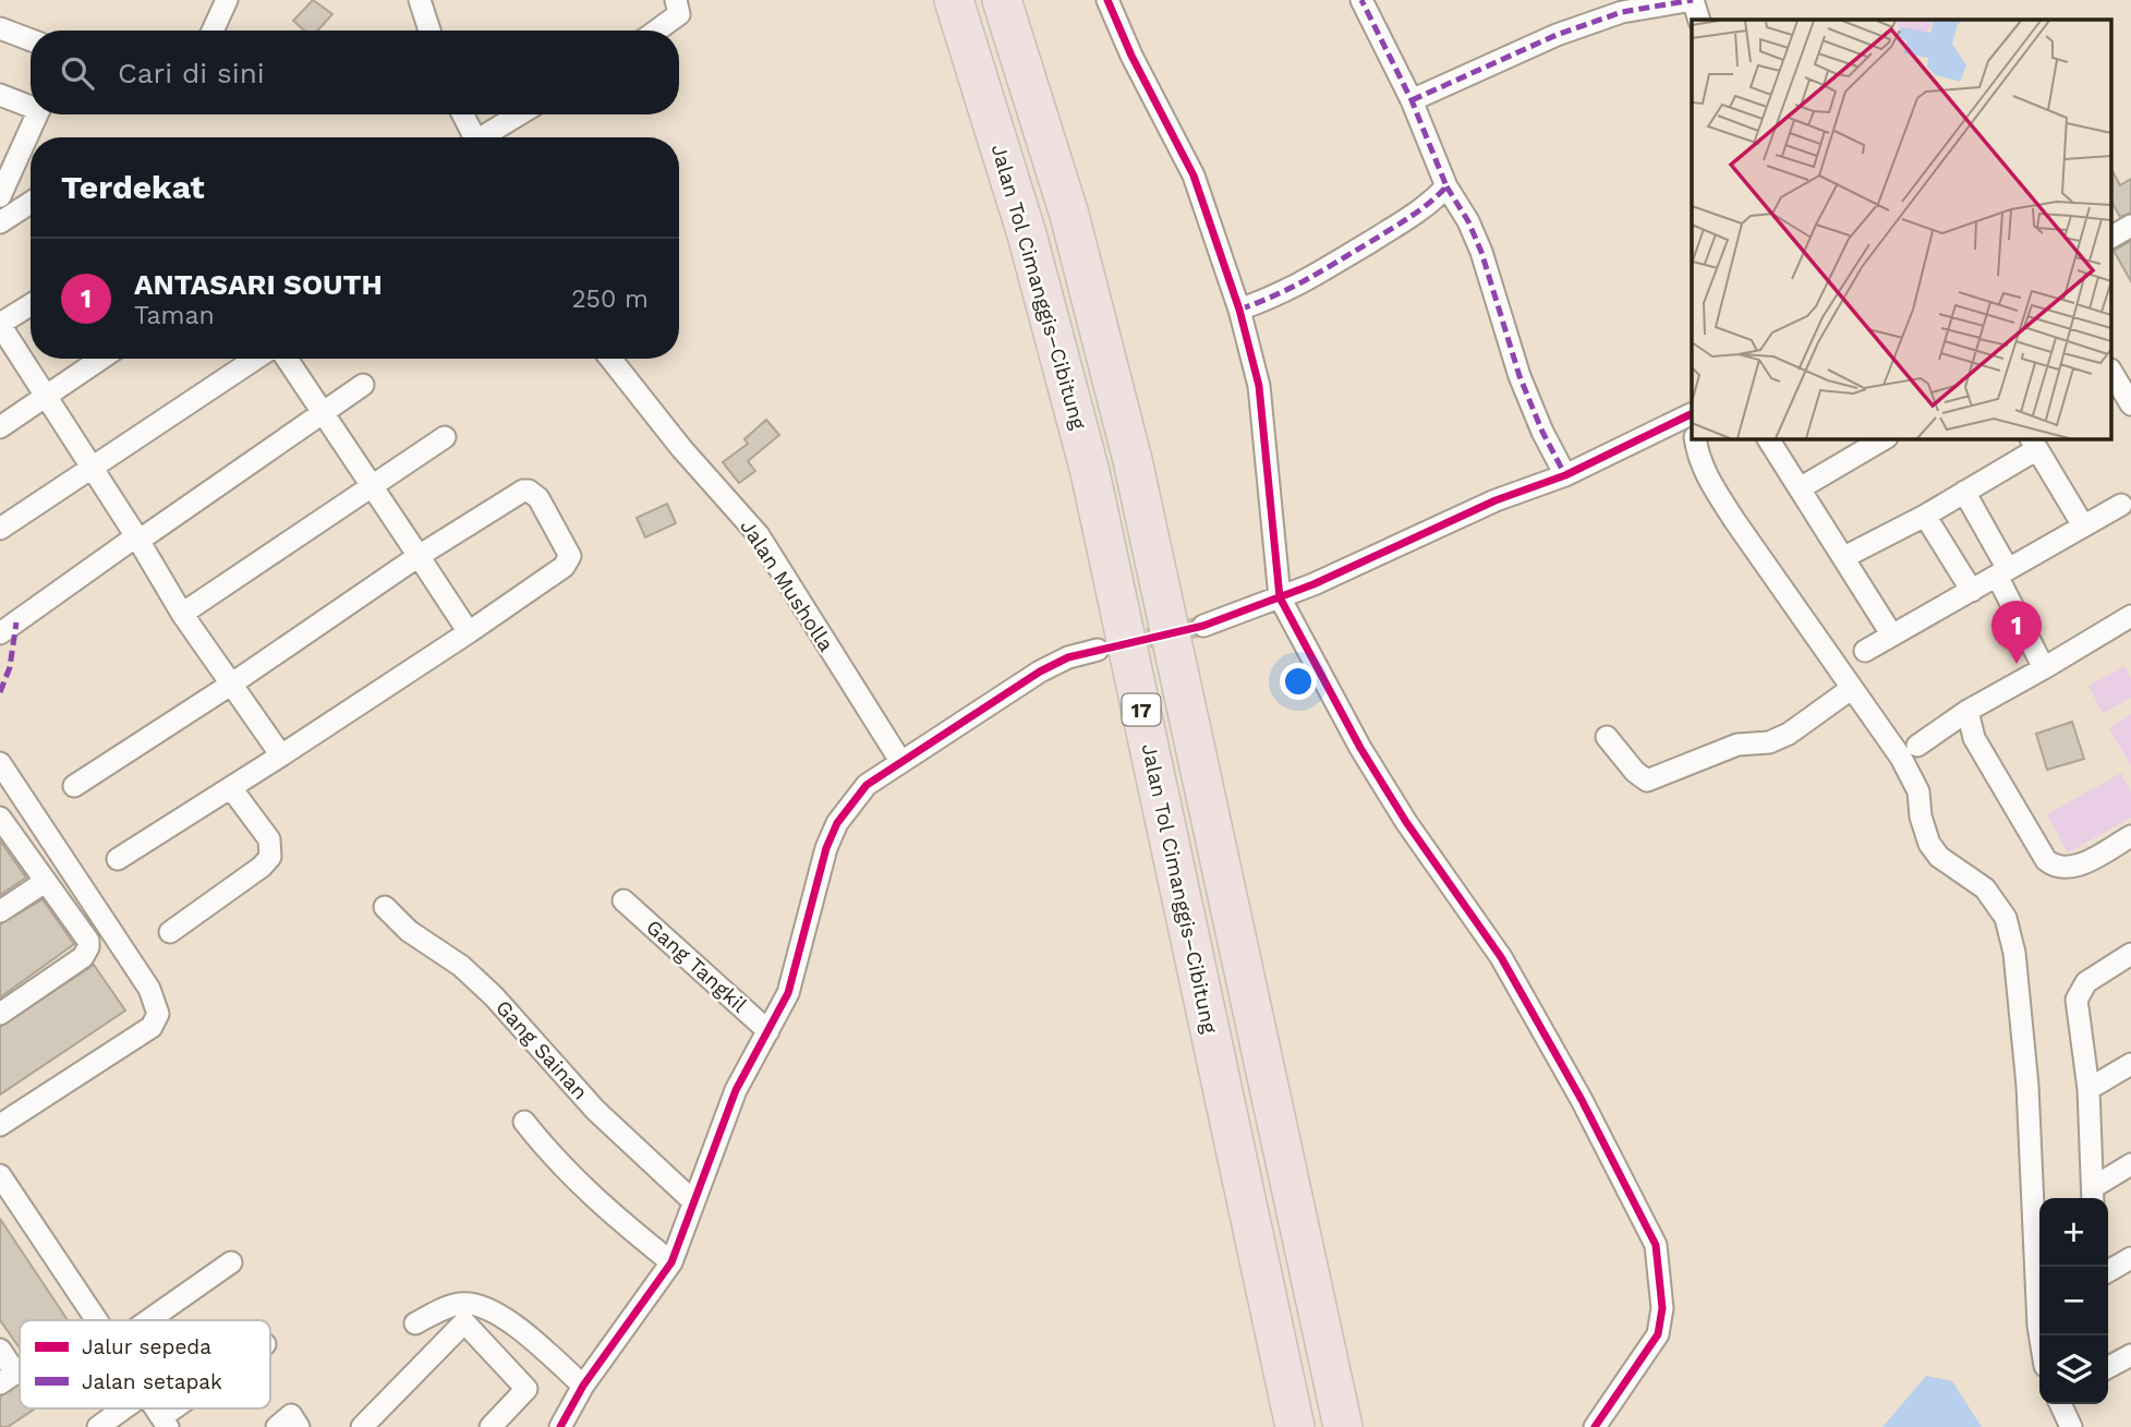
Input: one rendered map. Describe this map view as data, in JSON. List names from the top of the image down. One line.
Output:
{"streets":{"highway":["Jalan Tol Cimanggis–Cibitung","17"],"street":["Jalan Musholla","Gang Tangkil","Gang Sainan"]},"legend":["Jalur sepeda","Jalan setapak"],"page":{"search":"Cari di sini","heading":"Terdekat","list":[{"mark":"1","name":"ANTASARI SOUTH","note":"Taman","value":"250 m"}],"pins":"1","map_buttons":["+","−"]}}
